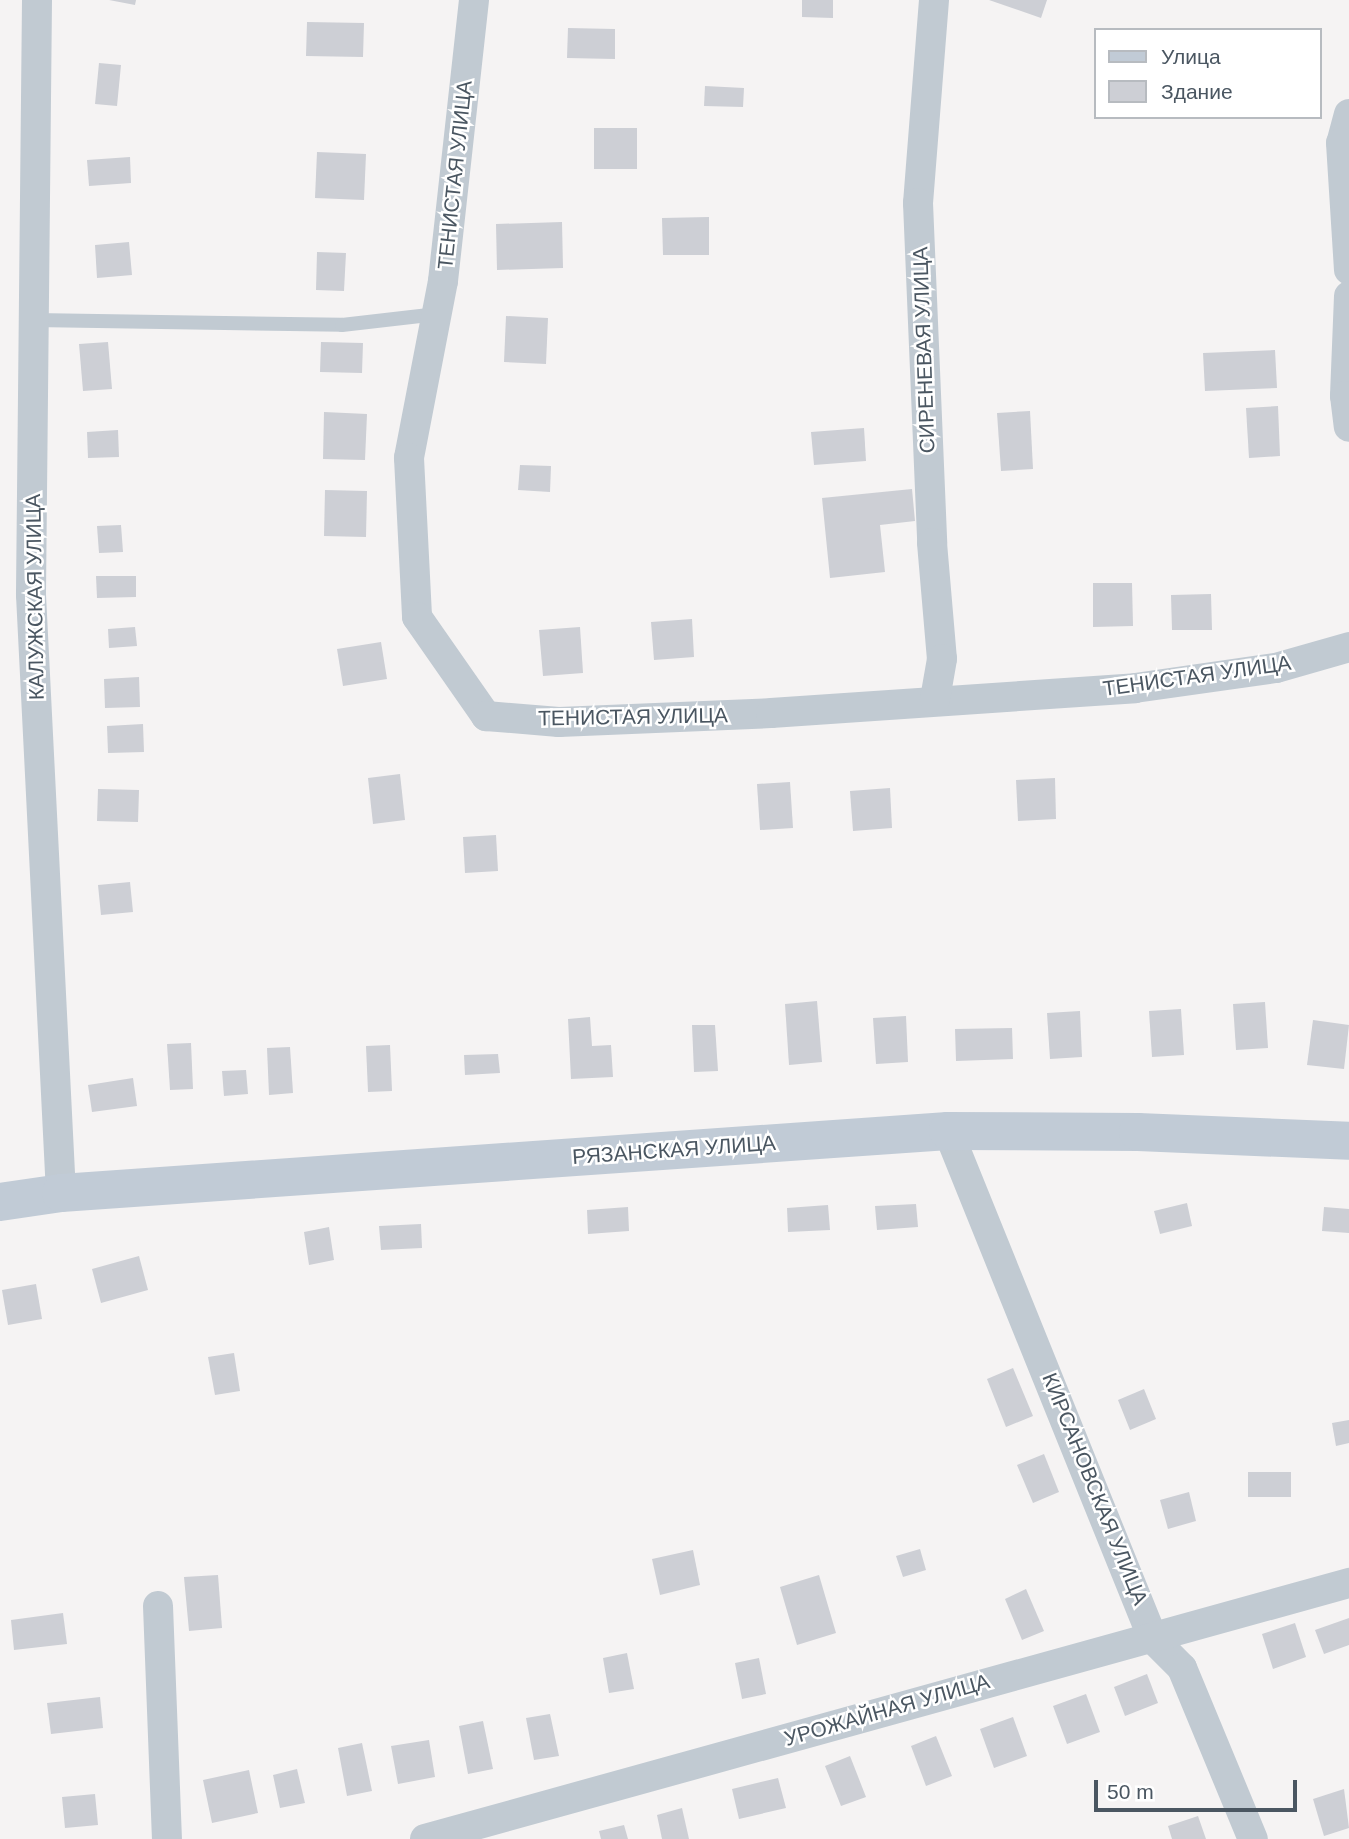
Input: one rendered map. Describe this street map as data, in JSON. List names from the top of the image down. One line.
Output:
{"streets":{"main road":["РЯЗАНСКАЯ УЛИЦА"],"street":["ТЕНИСТАЯ УЛИЦА","СИРЕНЕВАЯ УЛИЦА","КАЛУЖСКАЯ УЛИЦА","КИРСАНОВСКАЯ УЛИЦА","УРОЖАЙНАЯ УЛИЦА"]},"crossings":[["ТЕНИСТАЯ УЛИЦА","СИРЕНЕВАЯ УЛИЦА"],["КАЛУЖСКАЯ УЛИЦА","РЯЗАНСКАЯ УЛИЦА"],["РЯЗАНСКАЯ УЛИЦА","КИРСАНОВСКАЯ УЛИЦА"],["КИРСАНОВСКАЯ УЛИЦА","УРОЖАЙНАЯ УЛИЦА"]],"legend":["Улица","Здание"],"scale_bar":"50 m"}
